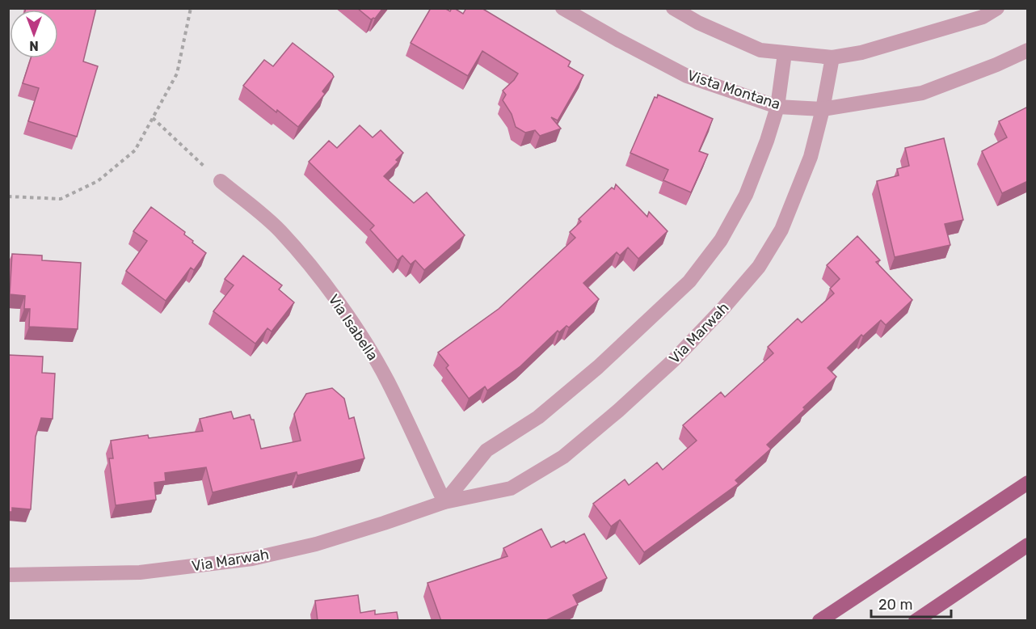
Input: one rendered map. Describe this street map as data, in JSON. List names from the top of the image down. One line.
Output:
{"streets":{"street":["Vista Montana","Via Isabella","Via Marwah"]},"crossings":[["Vista Montana","Via Marwah"],["Via Isabella","Via Marwah"]],"scale_bar":"20 m","north":"bottom"}
